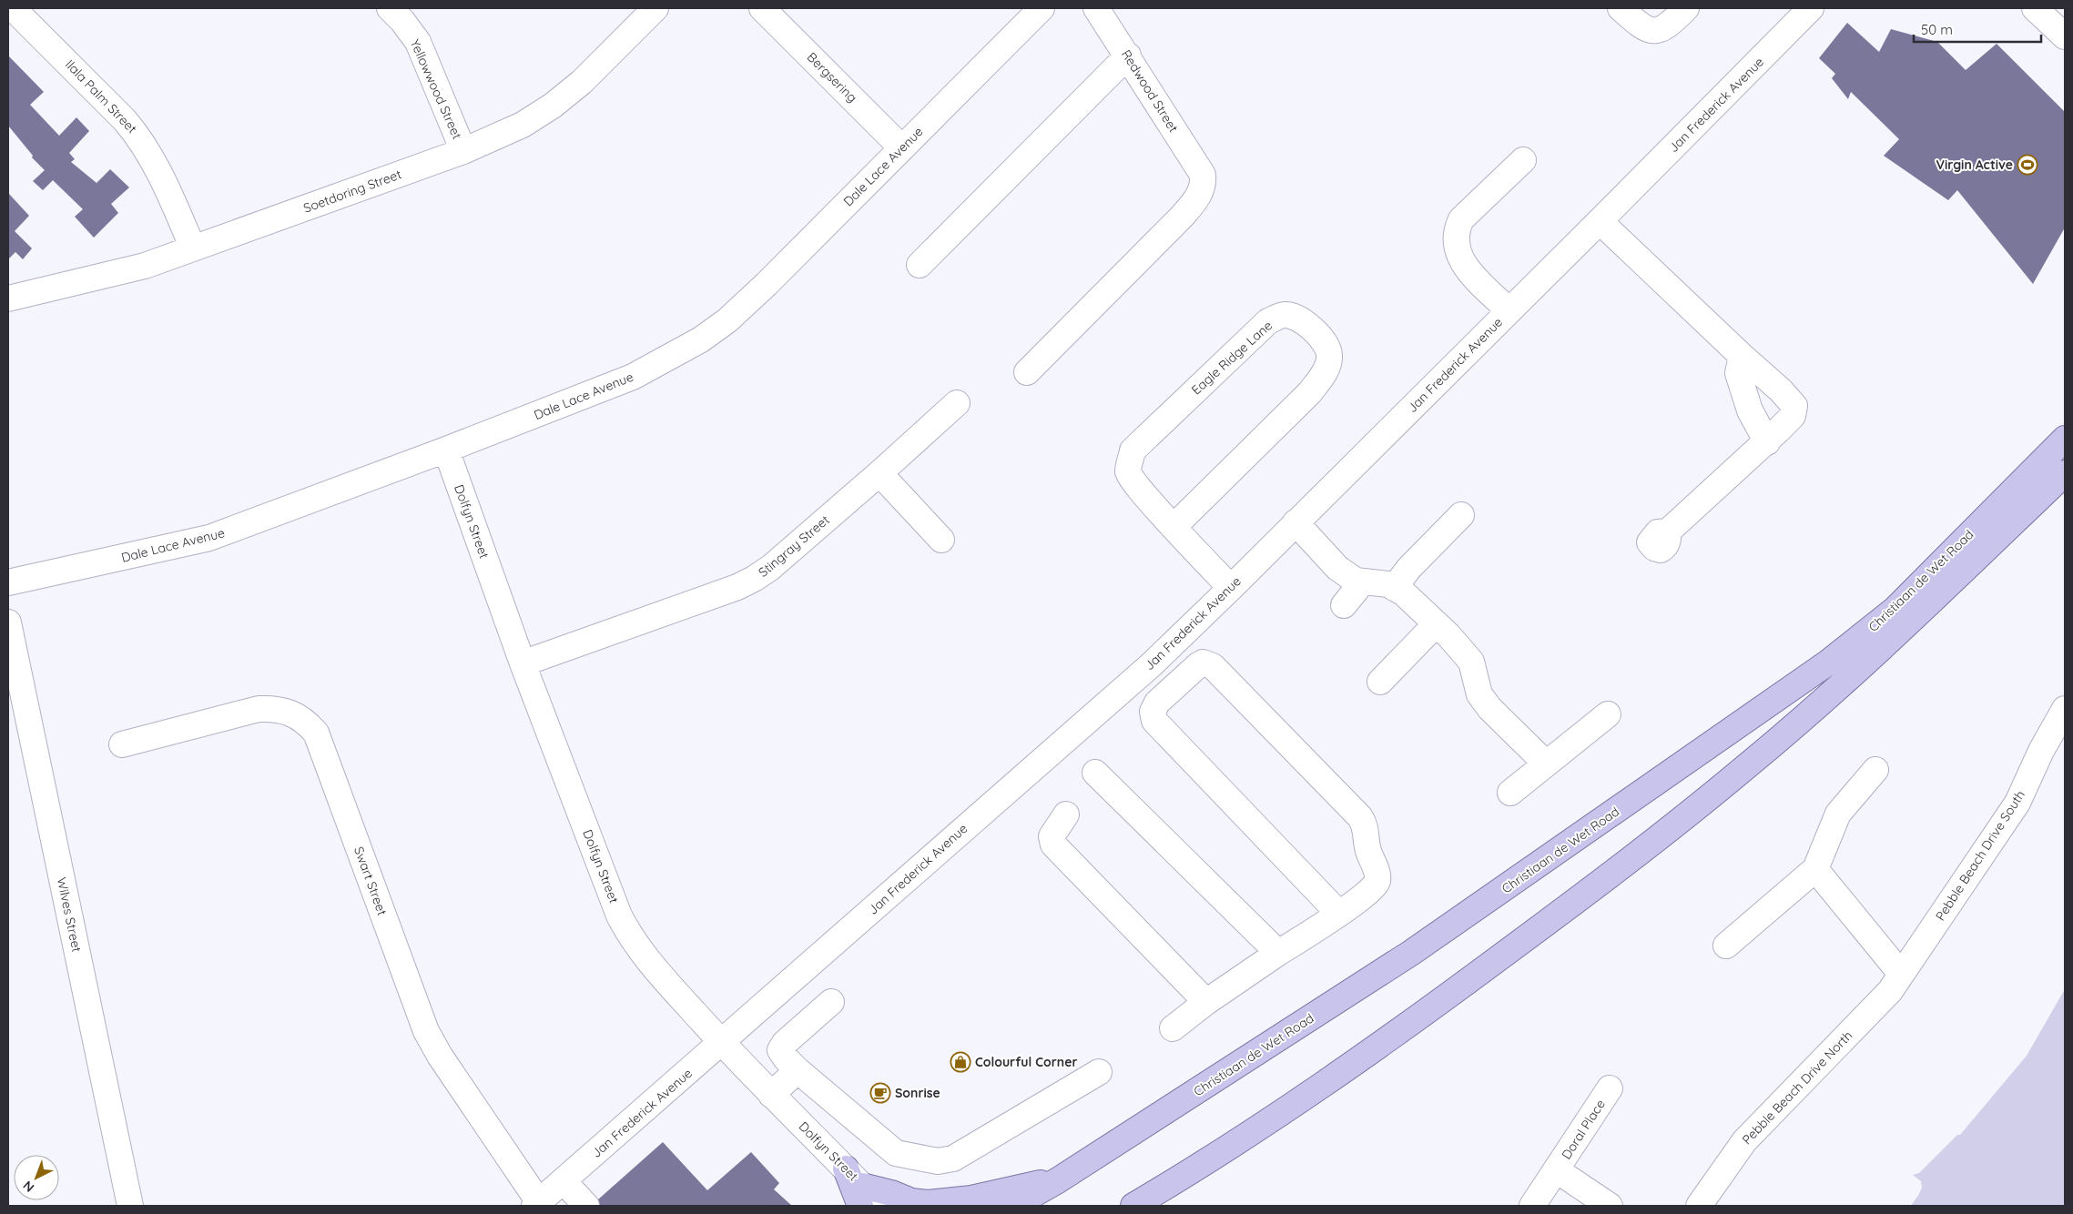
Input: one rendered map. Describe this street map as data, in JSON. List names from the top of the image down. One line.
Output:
{"streets":{"main road":["Christiaan de Wet Road"],"street":["Bergsering","Yellowwood Street","Redwood Street","Ilala Palm Street","Jan Frederick Avenue","Dale Lace Avenue","Soetdoring Street","Eagle Ridge Lane","Dolfyn Street","Stingray Street","Pebble Beach Drive South","Swart Street","Wilves Street","Pebble Beach Drive North","Doral Place"]},"crossings":[["Bergsering","Dale Lace Avenue"],["Yellowwood Street","Soetdoring Street"],["Ilala Palm Street","Soetdoring Street"],["Jan Frederick Avenue","Eagle Ridge Lane"],["Jan Frederick Avenue","Dolfyn Street"],["Jan Frederick Avenue","Swart Street"],["Dale Lace Avenue","Dolfyn Street"],["Dolfyn Street","Stingray Street"],["Pebble Beach Drive South","Pebble Beach Drive North"]],"places":{"sports":["Virgin Active"],"shop":["Colourful Corner"],"cafe":["Sonrise"]},"scale_bar":"50 m","north":"bottom left"}
